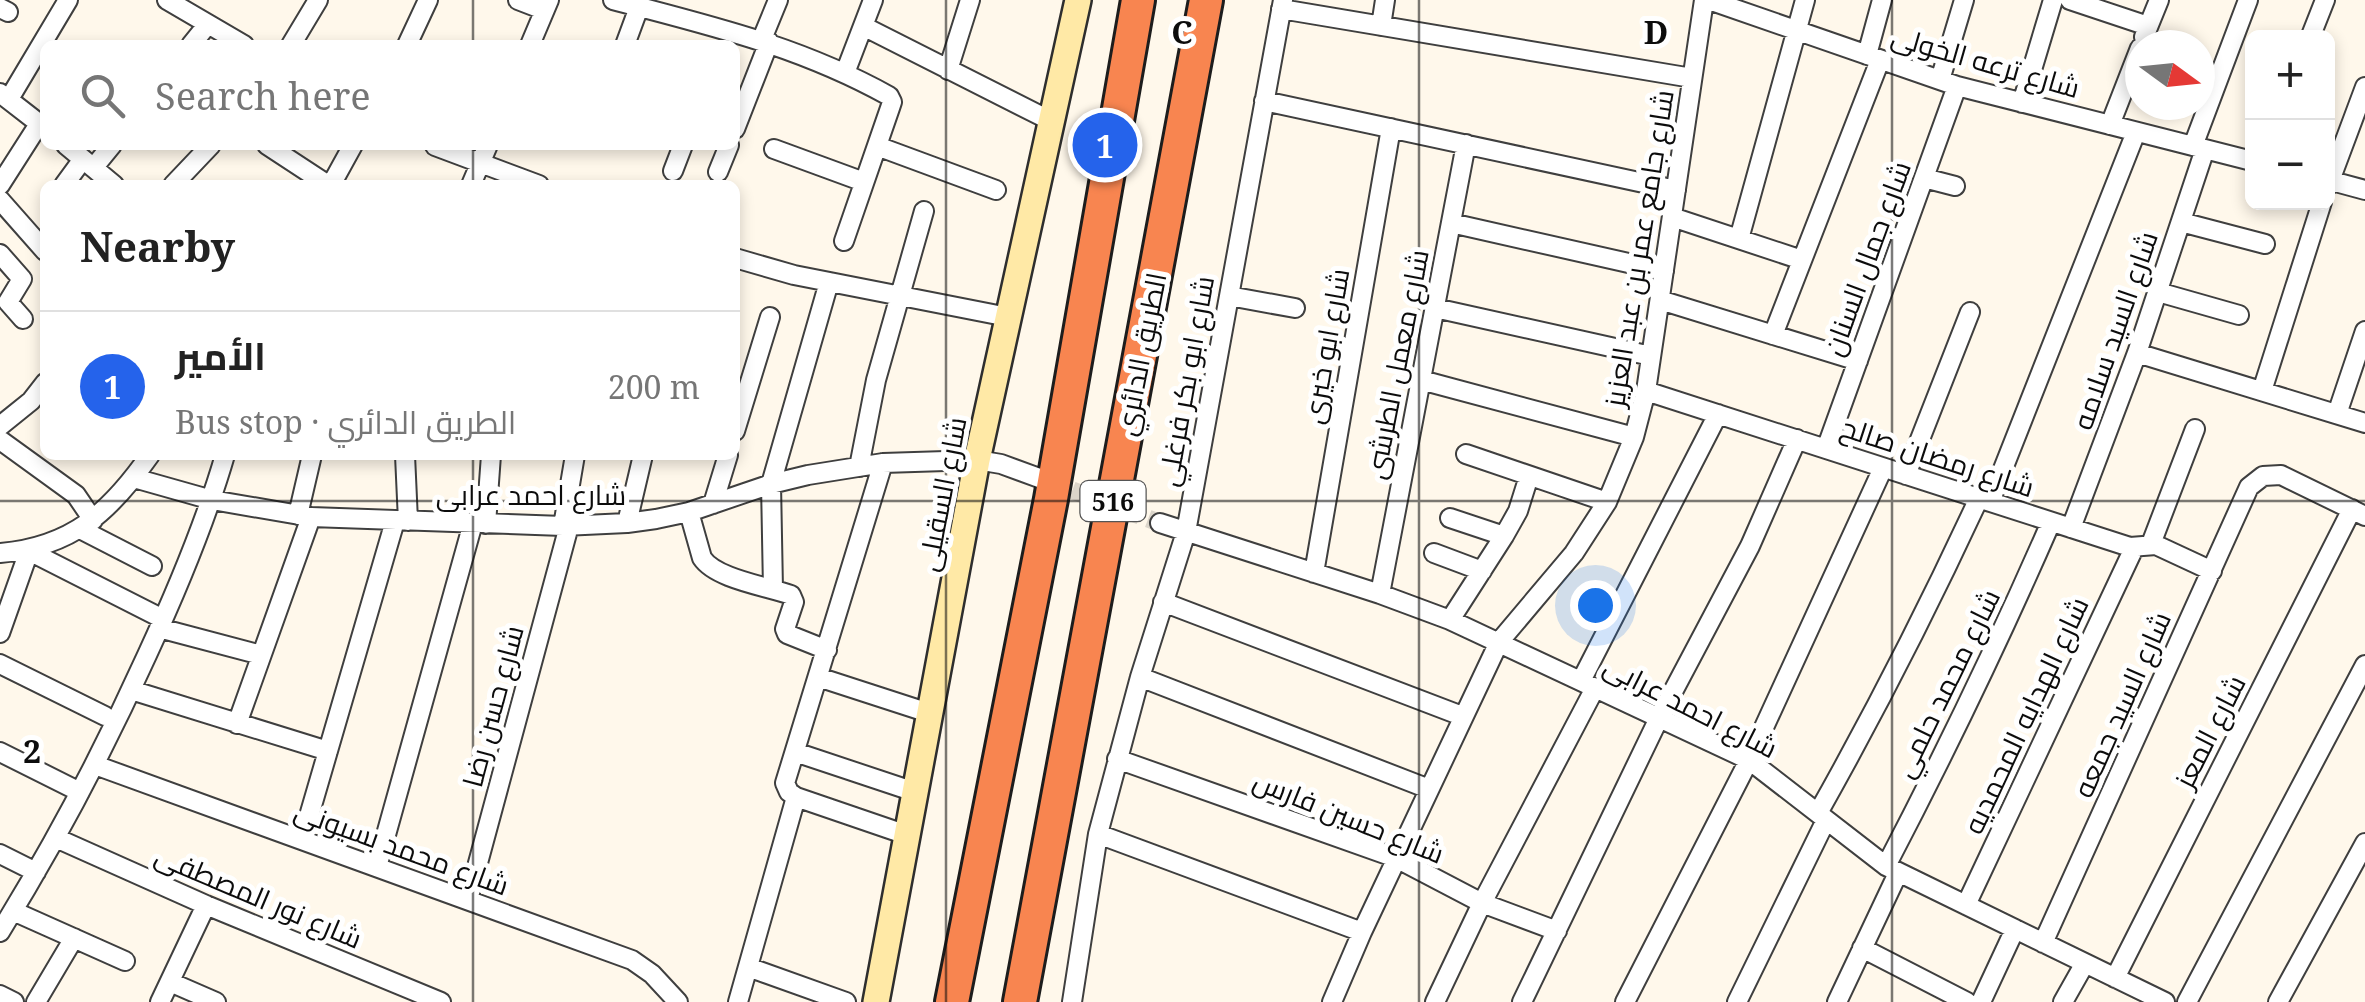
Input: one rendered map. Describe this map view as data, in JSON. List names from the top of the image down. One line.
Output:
{"streets":{"highway":["الطريق الدائري","516"],"street":["شارع ترعه الخولى","شارع جامع عمر بن عبد العزيز","شارع جمال السنان","شارع السيد سلامه","شارع ابو خيرى","شارع معمل الطرشى","شارع ابو بكر فرغلي","شارع رمضان صالح","شارع احمد عرابى","شارع السقيلى","شارع محمد حلمي","شارع السيد جمعه","شارع حسن رضا","شارع الهدايه المحمديه","شارع المعز","شارع حسين فارس","شارع محمد بسيونى","شارع نور المصطفى"]},"crossings":[["شارع ترعه الخولى","شارع جامع عمر بن عبد العزيز"],["شارع ترعه الخولى","شارع جمال السنان"],["شارع ترعه الخولى","شارع السيد سلامه"],["شارع جامع عمر بن عبد العزيز","شارع رمضان صالح"],["شارع جامع عمر بن عبد العزيز","شارع احمد عرابى"],["شارع جامع عمر بن عبد العزيز","شارع حسين فارس"],["شارع جمال السنان","شارع رمضان صالح"],["شارع السيد سلامه","شارع رمضان صالح"],["شارع ابو خيرى","شارع احمد عرابى"],["شارع معمل الطرشى","شارع احمد عرابى"],["شارع ابو بكر فرغلي","شارع احمد عرابى"],["شارع ابو بكر فرغلي","شارع حسين فارس"],["شارع رمضان صالح","شارع محمد حلمي"],["شارع رمضان صالح","شارع السيد جمعه"],["شارع رمضان صالح","شارع الهدايه المحمديه"],["شارع احمد عرابى","شارع السقيلى"],["شارع احمد عرابى","شارع محمد حلمي"],["شارع احمد عرابى","شارع السيد جمعه"],["شارع احمد عرابى","شارع حسن رضا"],["شارع احمد عرابى","شارع الهدايه المحمديه"],["شارع احمد عرابى","شارع المعز"],["شارع السيد جمعه","شارع المعز"],["شارع حسن رضا","شارع محمد بسيونى"]],"north":"right","page":{"map_buttons":["+","−"],"search":"Search here","pins":"1","heading":"Nearby","list":[{"mark":"1","name":"الأمير","note":"Bus stop · الطريق الدائري","value":"200 m"}]},"grid":{"columns":["C","D"],"rows":["2"]}}
